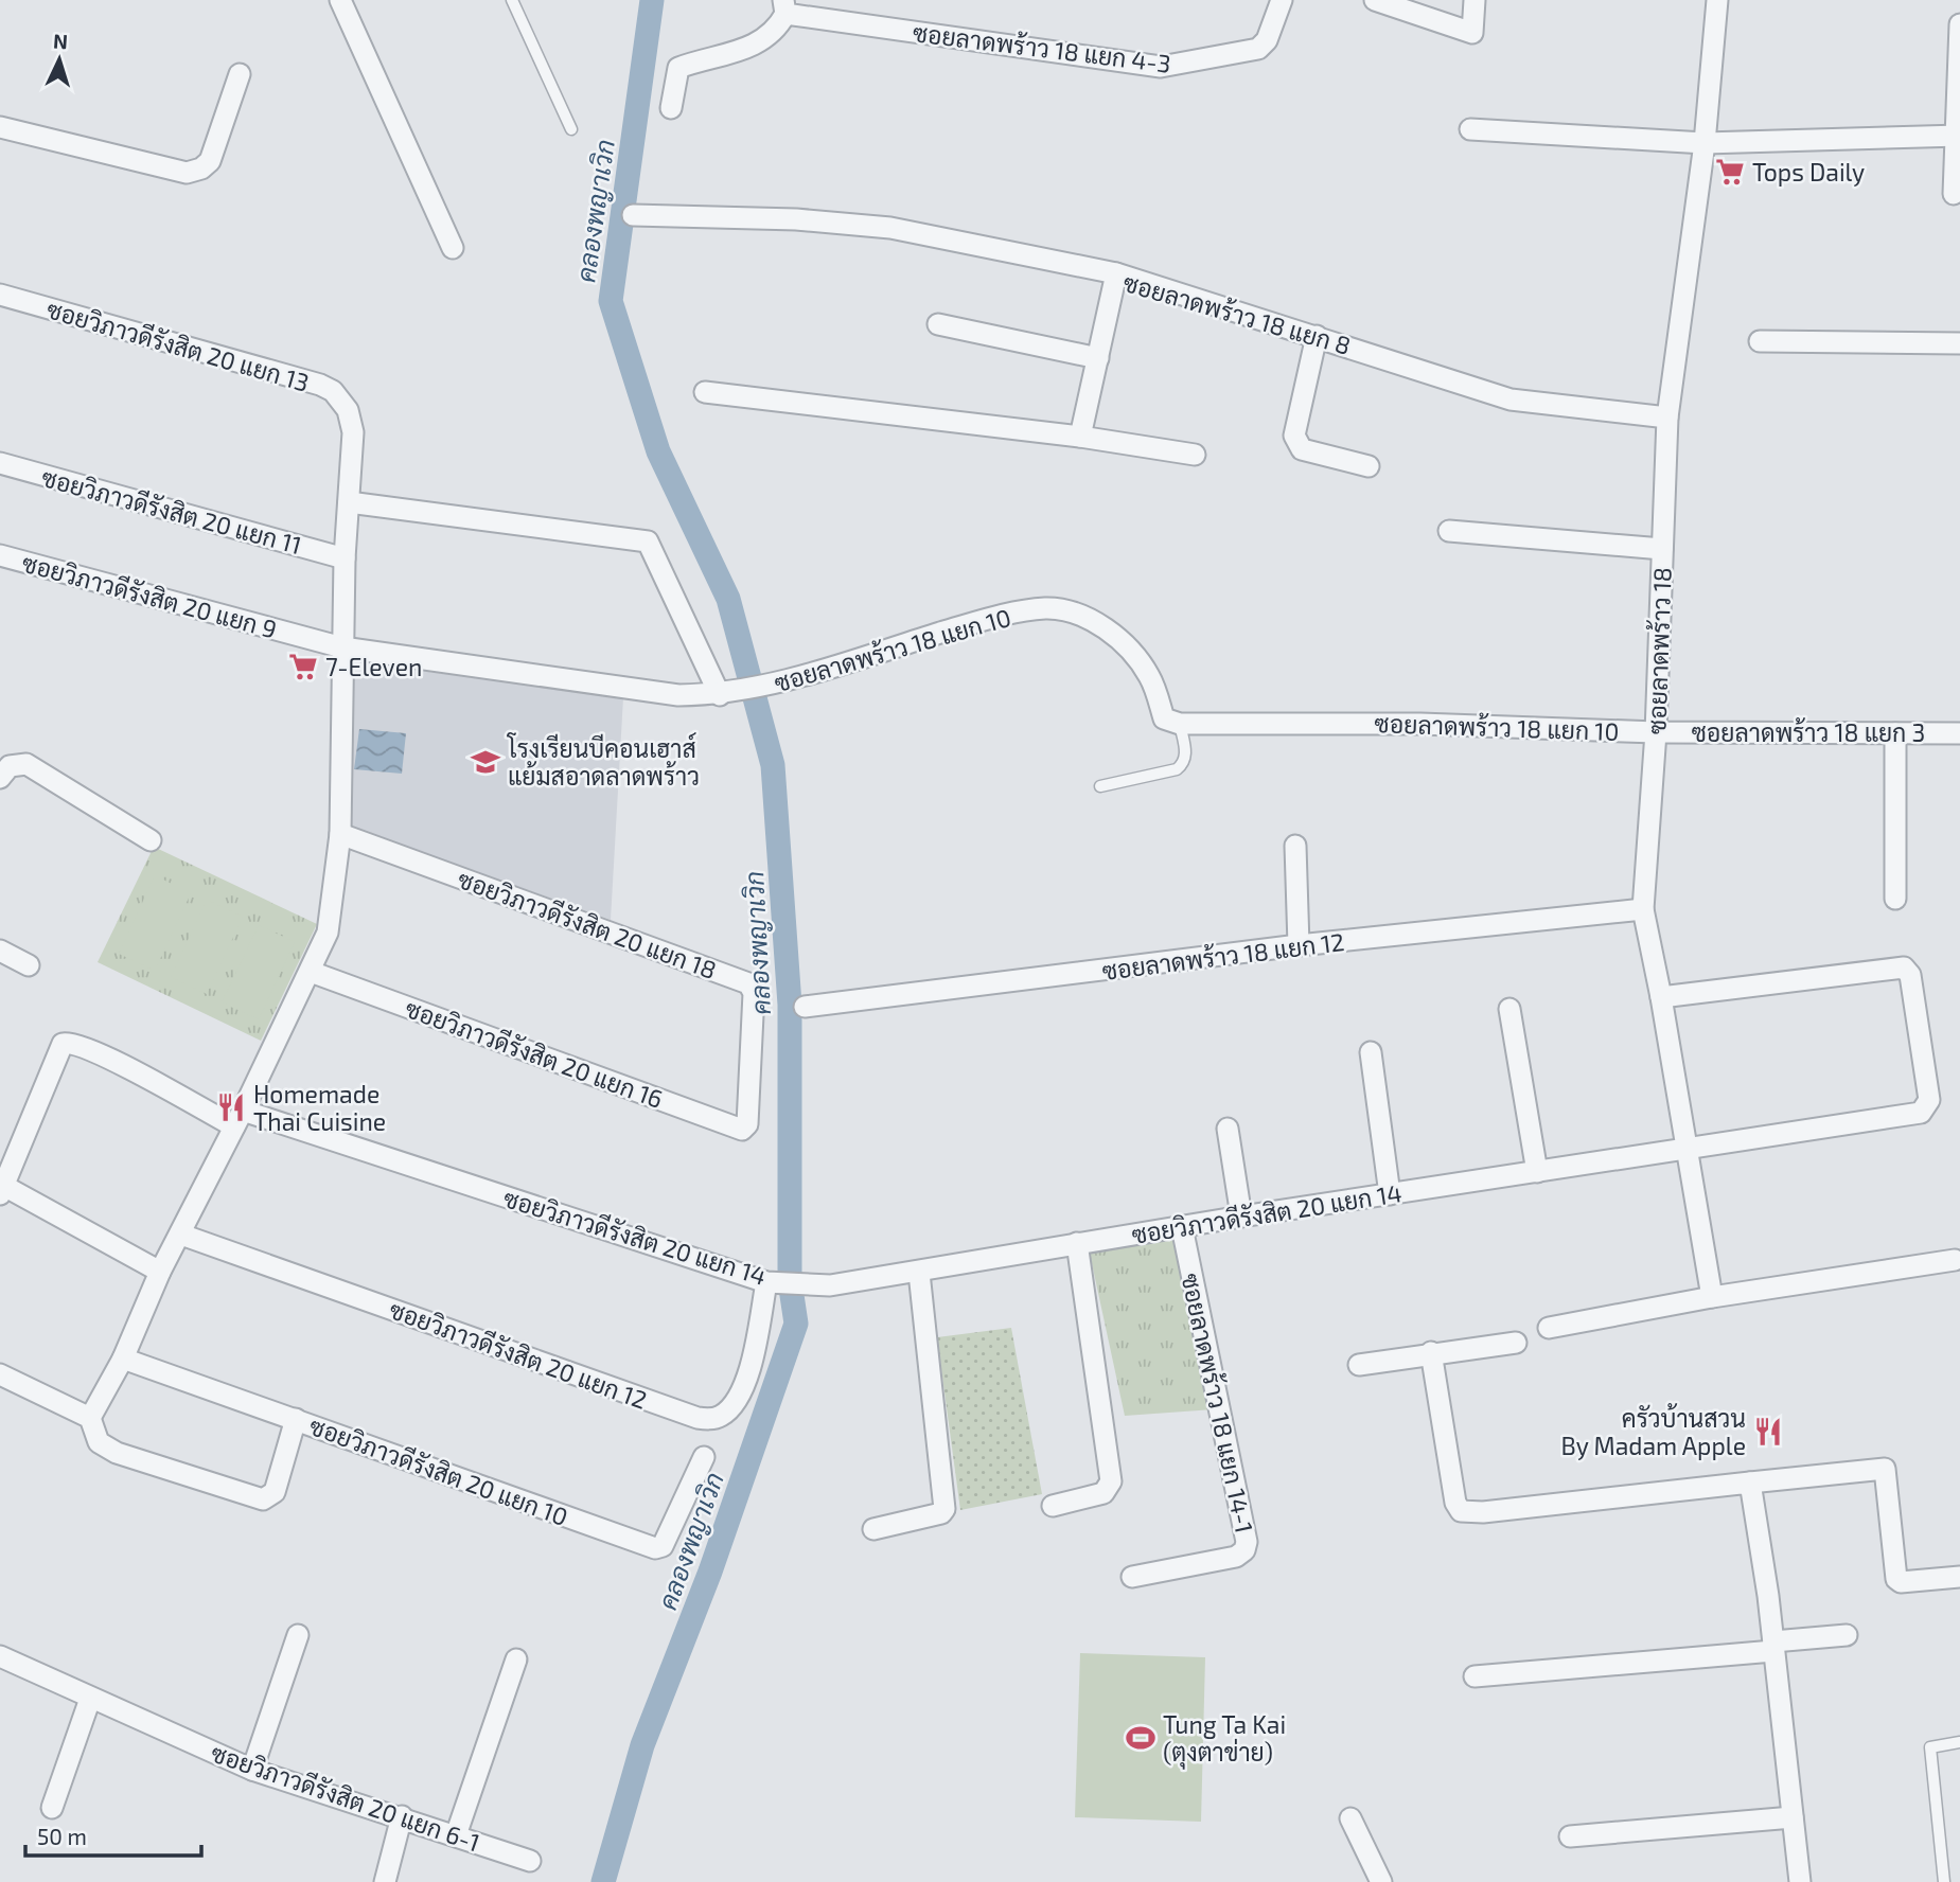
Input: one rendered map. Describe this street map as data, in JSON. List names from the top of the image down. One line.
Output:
{"streets":{"street":["ซอยลาดพร้าว 18 แยก 4-3","ซอยลาดพร้าว 18 แยก 8","ซอยวิภาวดีรังสิต 20 แยก 13","ซอยวิภาวดีรังสิต 20 แยก 11","ซอยวิภาวดีรังสิต 20 แยก 9","ซอยลาดพร้าว 18 แยก 10","ซอยลาดพร้าว 18","ซอยลาดพร้าว 18 แยก 3","ซอยวิภาวดีรังสิต 20 แยก 18","ซอยลาดพร้าว 18 แยก 12","ซอยวิภาวดีรังสิต 20 แยก 16","ซอยวิภาวดีรังสิต 20 แยก 14","ซอยวิภาวดีรังสิต 20 แยก 12","ซอยลาดพร้าว 18 แยก 14-1","ซอยวิภาวดีรังสิต 20 แยก 10","ซอยวิภาวดีรังสิต 20 แยก 6-1"]},"crossings":[["ซอยลาดพร้าว 18 แยก 8","ซอยลาดพร้าว 18"],["ซอยวิภาวดีรังสิต 20 แยก 9","ซอยลาดพร้าว 18 แยก 10"],["ซอยลาดพร้าว 18 แยก 10","ซอยลาดพร้าว 18"],["ซอยลาดพร้าว 18 แยก 10","ซอยลาดพร้าว 18 แยก 3"],["ซอยลาดพร้าว 18","ซอยลาดพร้าว 18 แยก 3"],["ซอยลาดพร้าว 18","ซอยลาดพร้าว 18 แยก 12"],["ซอยลาดพร้าว 18","ซอยวิภาวดีรังสิต 20 แยก 14"],["ซอยวิภาวดีรังสิต 20 แยก 18","ซอยวิภาวดีรังสิต 20 แยก 16"],["ซอยวิภาวดีรังสิต 20 แยก 14","ซอยวิภาวดีรังสิต 20 แยก 12"],["ซอยวิภาวดีรังสิต 20 แยก 14","ซอยลาดพร้าว 18 แยก 14-1"]],"water":["คลองพญาเวิก"],"places":{"supermarket":["Tops Daily","7-Eleven"],"school or university":["โรงเรียนบีคอนเฮาส์ แย้มสอาดลาดพร้าว"],"restaurant":["Homemade Thai Cuisine","ครัวบ้านสวน By Madam Apple"],"sports":["Tung Ta Kai (ตุงตาข่าย)"]},"scale_bar":"50 m","north":"top"}
